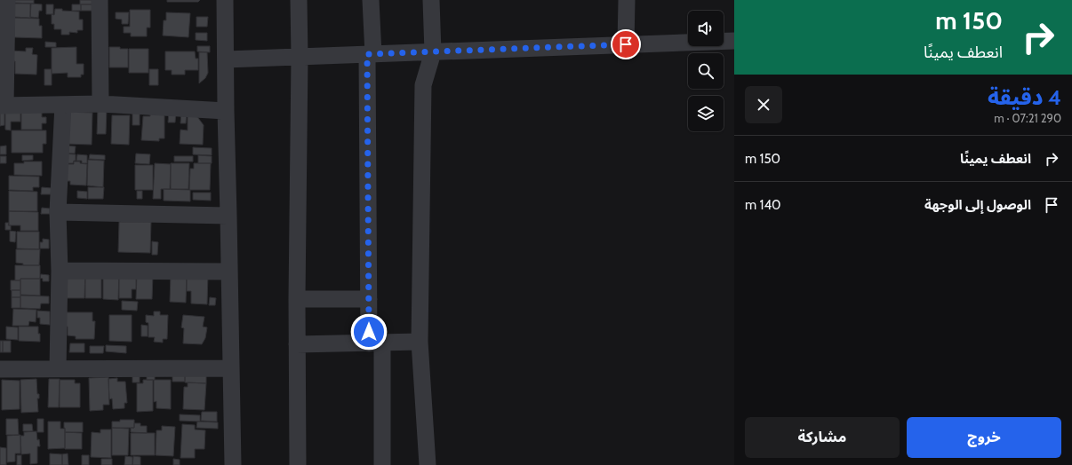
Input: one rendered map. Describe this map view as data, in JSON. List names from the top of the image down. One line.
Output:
{"page":{"turn":["150 m","انعطف يمينًا"],"heading":["4 دقيقة","290 m · 07:21"],"list":[{"name":"انعطف يمينًا","value":"150 m"},{"name":"الوصول إلى الوجهة","value":"140 m"}],"buttons":["خروج","مشاركة"]}}
